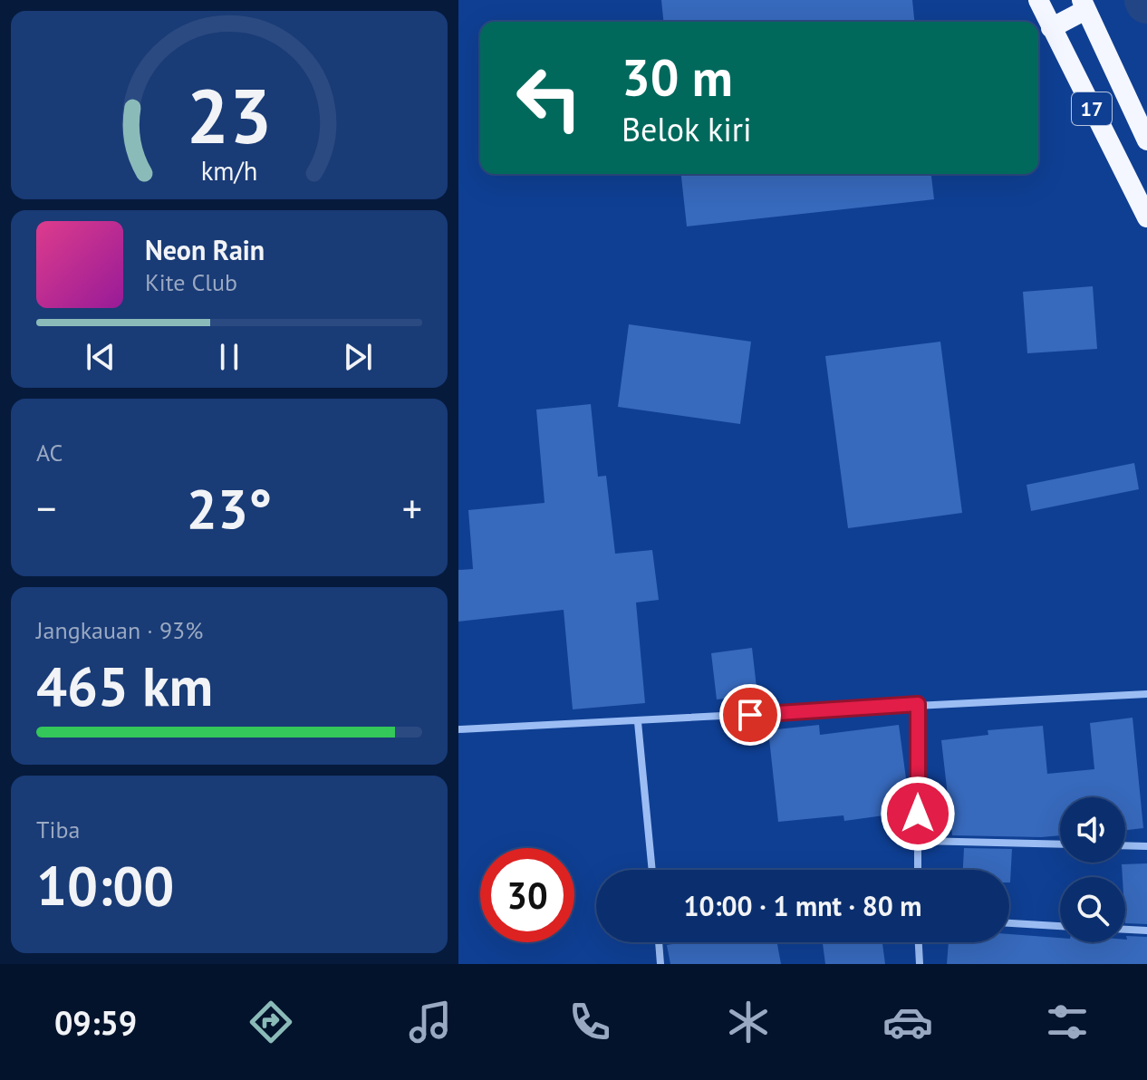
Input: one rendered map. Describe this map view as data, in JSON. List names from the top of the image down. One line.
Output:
{"streets":{"highway":["17"]},"page":{"turn":["30 m","Belok kiri"],"song":["Neon Rain","Kite Club"],"tile":["AC",["Jangkauan · 93%","465 km"],["Tiba","10:00"]],"heat":["−","23°","+"],"limit":"30","trip":"10:00 · 1 mnt · 80 m","tabs":"09:59","gauge":["23","km/h"]}}
